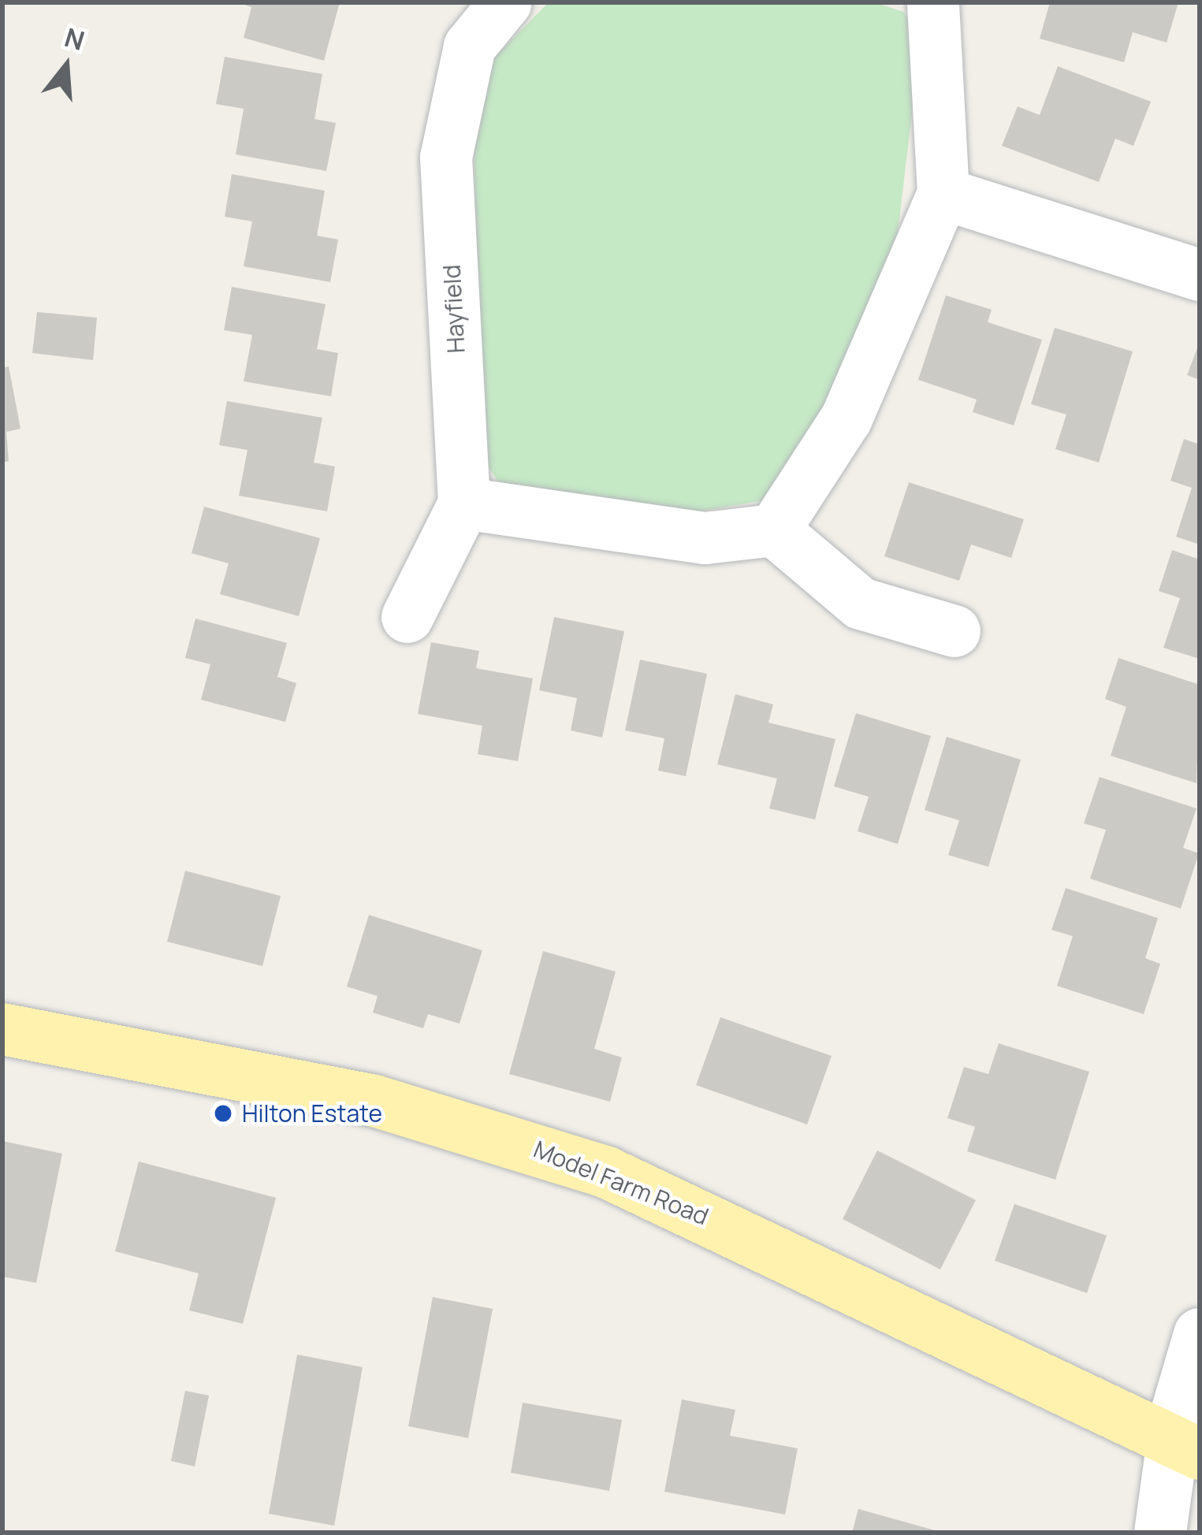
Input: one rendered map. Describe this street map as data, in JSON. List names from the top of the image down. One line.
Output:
{"streets":{"main road":["Model Farm Road"],"street":["Hayfield"]},"places":["Hilton Estate"],"north":"top"}
